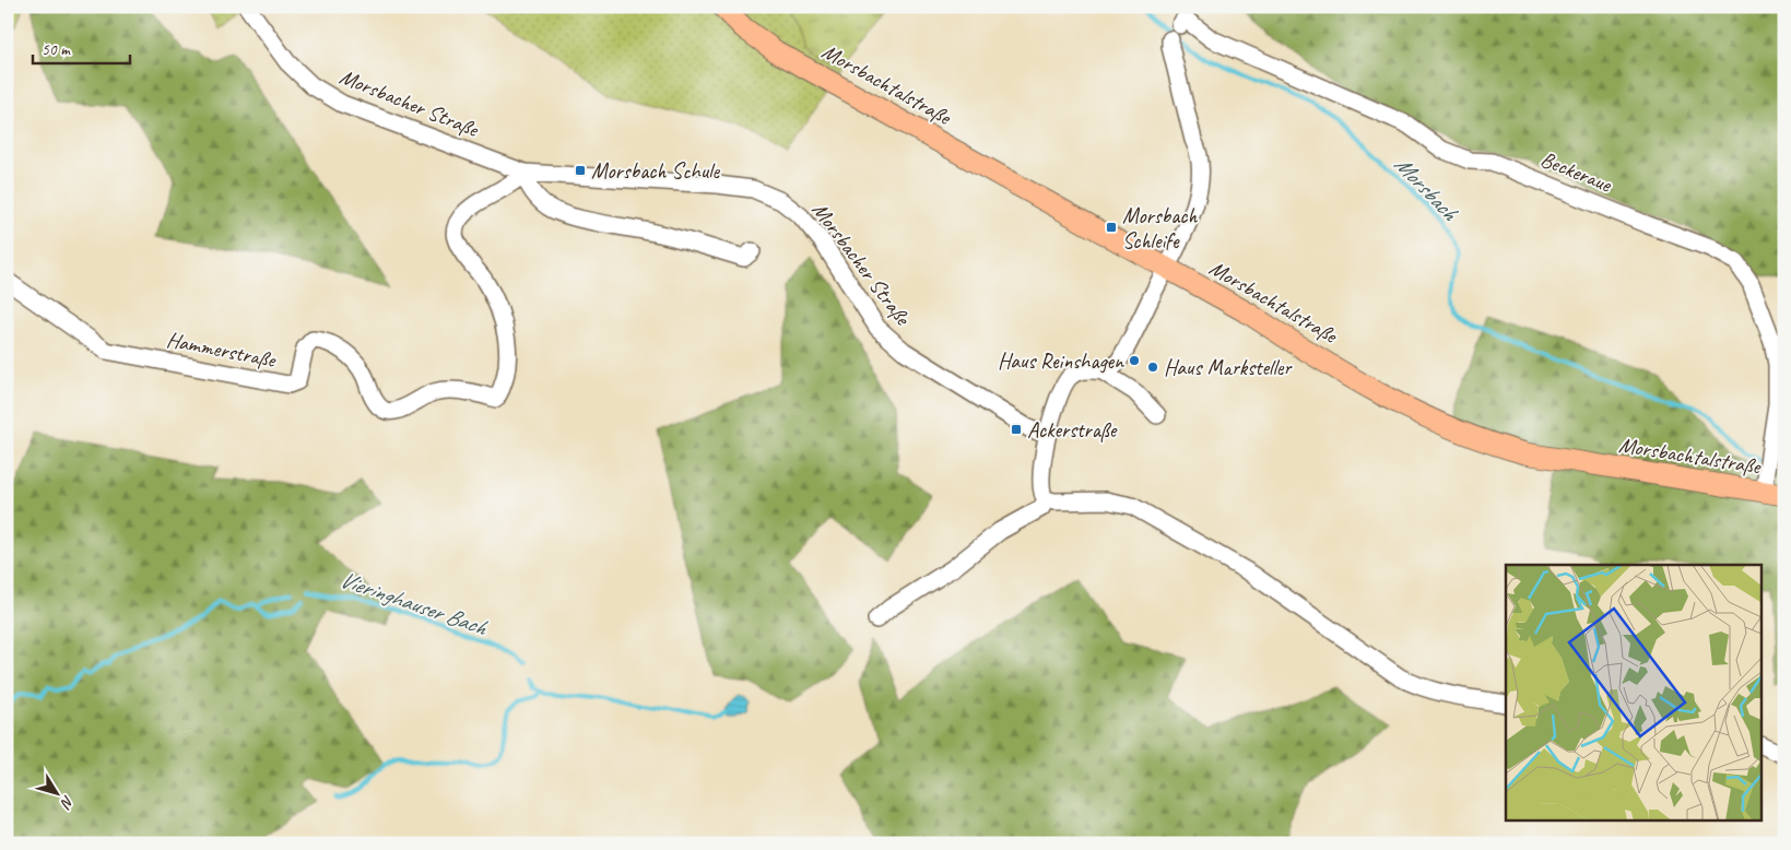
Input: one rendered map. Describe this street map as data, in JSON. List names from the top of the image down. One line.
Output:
{"streets":{"main road":["Morsbachtalstraße"],"street":["Morsbacher Straße","Beckeraue","Hammerstraße"]},"crossings":[["Morsbachtalstraße","Beckeraue"],["Morsbacher Straße","Hammerstraße"]],"water":["Morsbach","Vieringhauser Bach"],"places":{"transit":["Morsbach Schule","Morsbach Schleife","Ackerstraße"],"other":["Haus Reinshagen","Haus Marksteller"]},"scale_bar":"50 m","north":"bottom right"}
